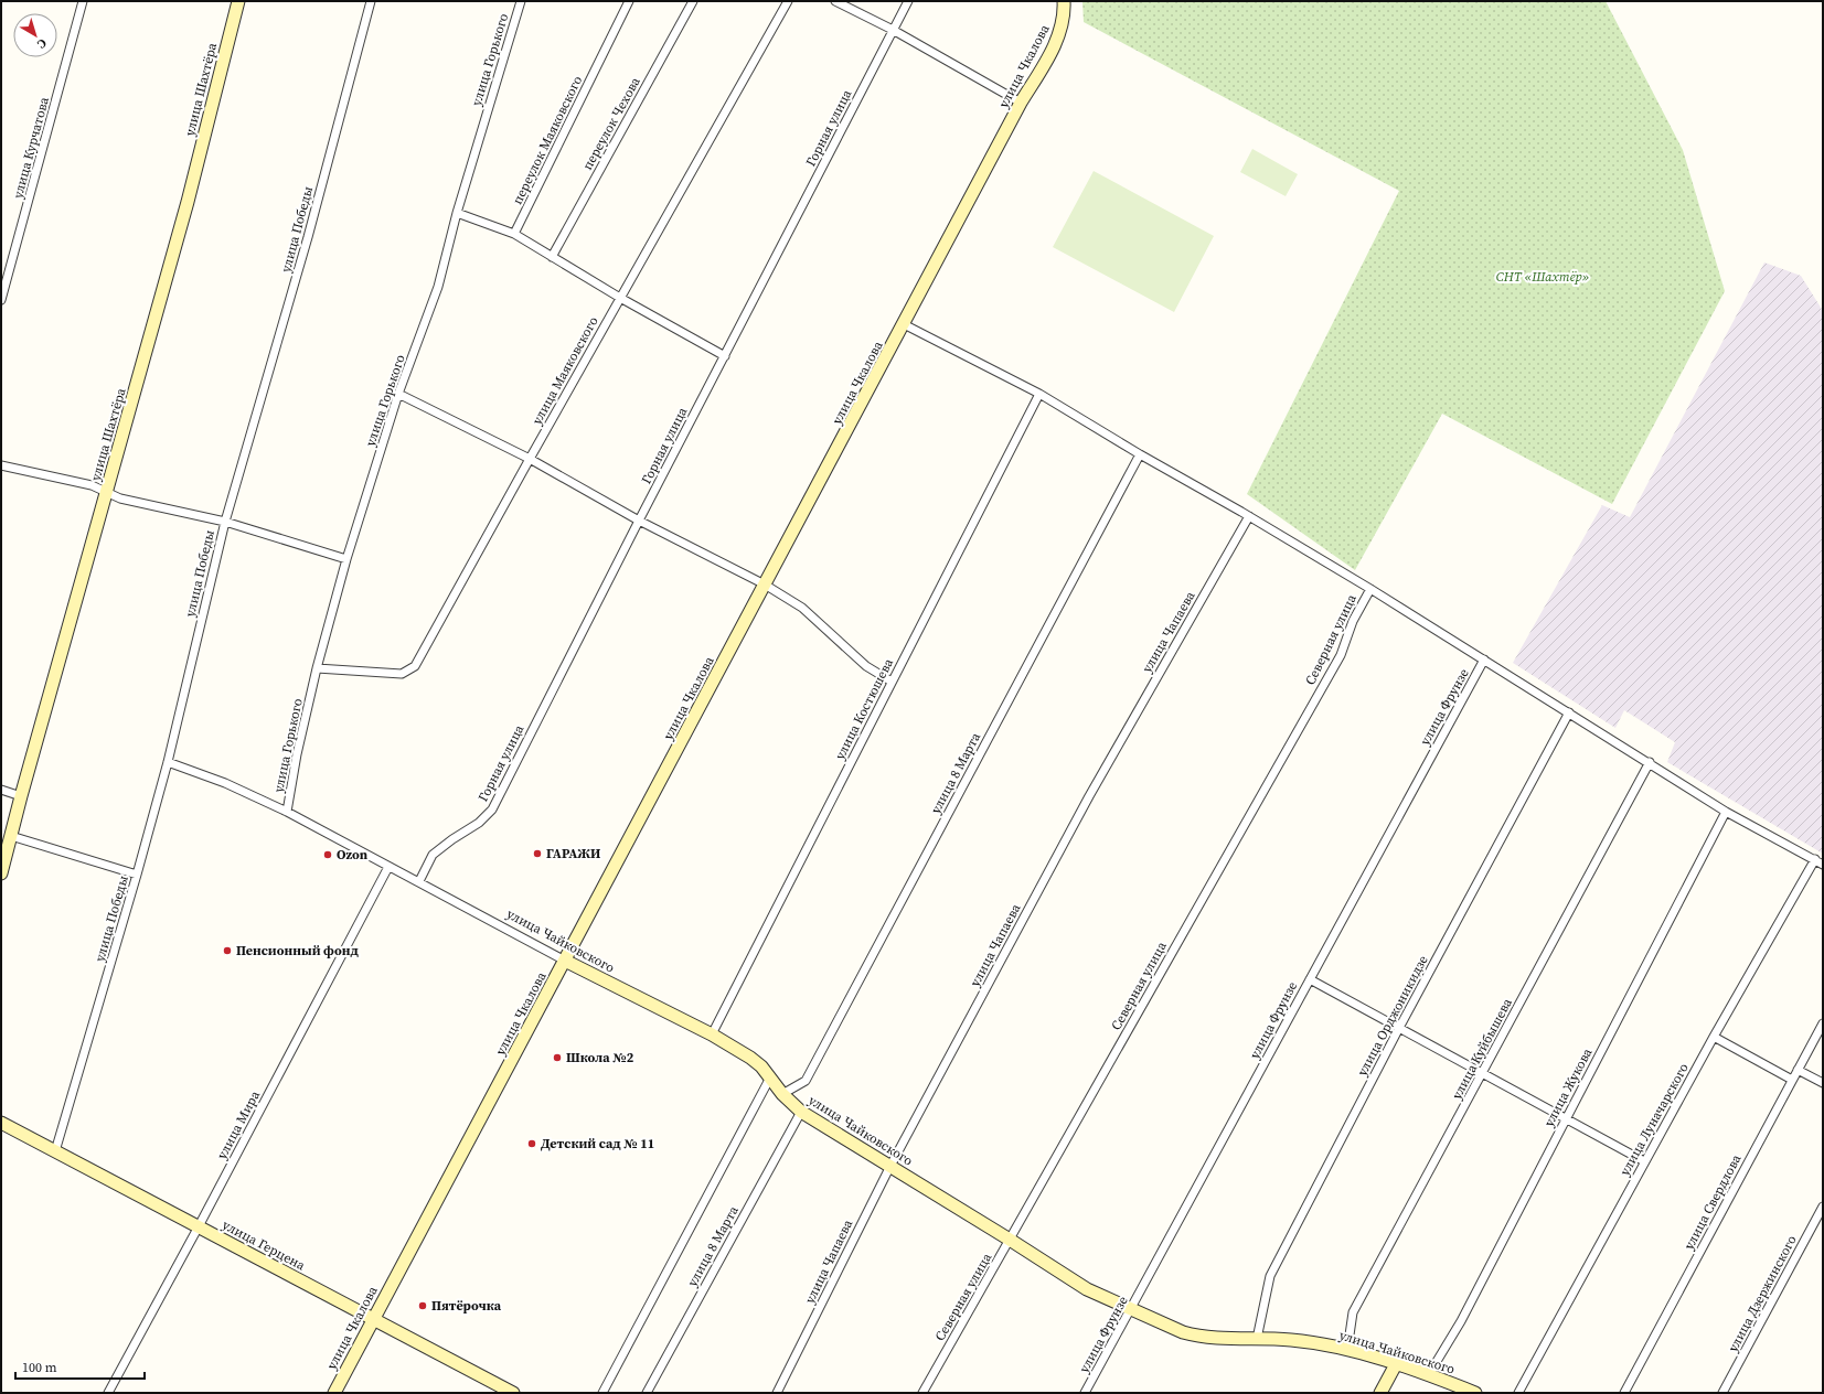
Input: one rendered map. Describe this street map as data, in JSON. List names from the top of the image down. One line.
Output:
{"streets":{"street":["улица Горького","улица Чкалова","улица Шахтёра","переулок Чехова","Горная улица","переулок Маяковского","улица Курчатова","улица Победы","улица Маяковского","улица Чапаева","Северная улица","улица Фрунзе","улица Костюшева","улица 8 Марта","улица Чайковского","улица Орджоникидзе","улица Куйбышева","улица Жукова","улица Луначарского","улица Мира","улица Свердлова","улица Герцена","улица Дзержинского"]},"crossings":[["улица Горького","улица Маяковского"],["улица Горького","улица Чайковского"],["улица Чкалова","улица Чайковского"],["улица Чкалова","улица Герцена"],["Горная улица","улица Чайковского"],["улица Победы","улица Чайковского"],["улица Победы","улица Герцена"],["улица Чапаева","улица Чайковского"],["Северная улица","улица Чайковского"],["улица Фрунзе","улица Чайковского"],["улица Костюшева","улица Чайковского"],["улица 8 Марта","улица Чайковского"],["улица Чайковского","улица Орджоникидзе"],["улица Чайковского","улица Куйбышева"],["улица Чайковского","улица Жукова"],["улица Чайковского","улица Мира"],["улица Мира","улица Герцена"]],"parks":["СНТ «Шахтёр»"],"places":["ГАРАЖИ","Ozon","Пенсионный фонд","Школа №2","Детский сад № 11","Пятёрочка"],"scale_bar":"100 m","north":"bottom right"}
